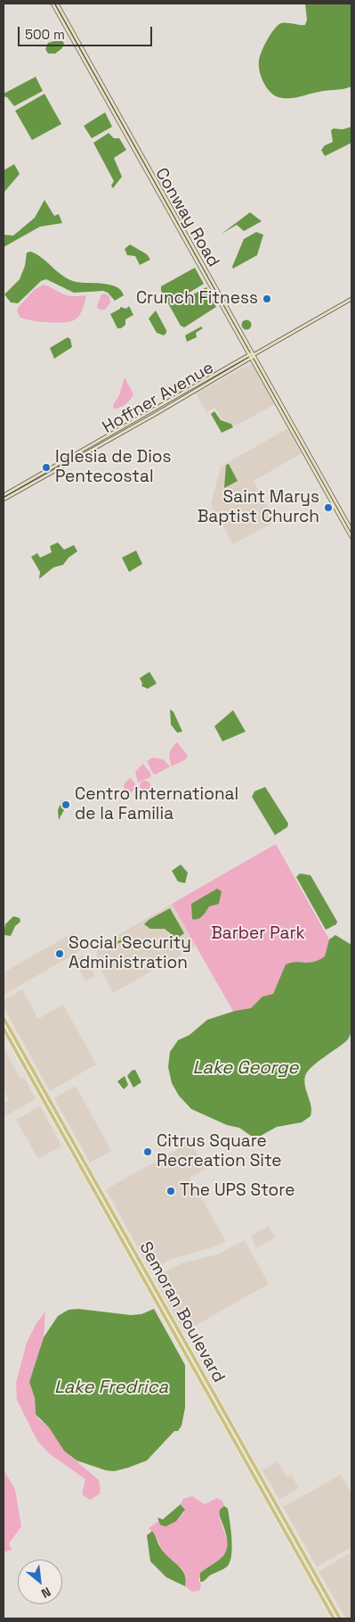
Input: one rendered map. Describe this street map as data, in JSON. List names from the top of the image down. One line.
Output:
{"streets":{"main road":["Conway Road","Hoffner Avenue","Semoran Boulevard"]},"crossings":[["Conway Road","Hoffner Avenue"]],"water":["Lake George","Lake Fredrica"],"parks":["Barber Park"],"places":["Crunch Fitness","Iglesia de Dios Pentecostal","Saint Marys Baptist Church","Centro International de la Familia","Social Security Administration","Citrus Square Recreation Site","The UPS Store"],"scale_bar":"500 m","north":"bottom right"}
